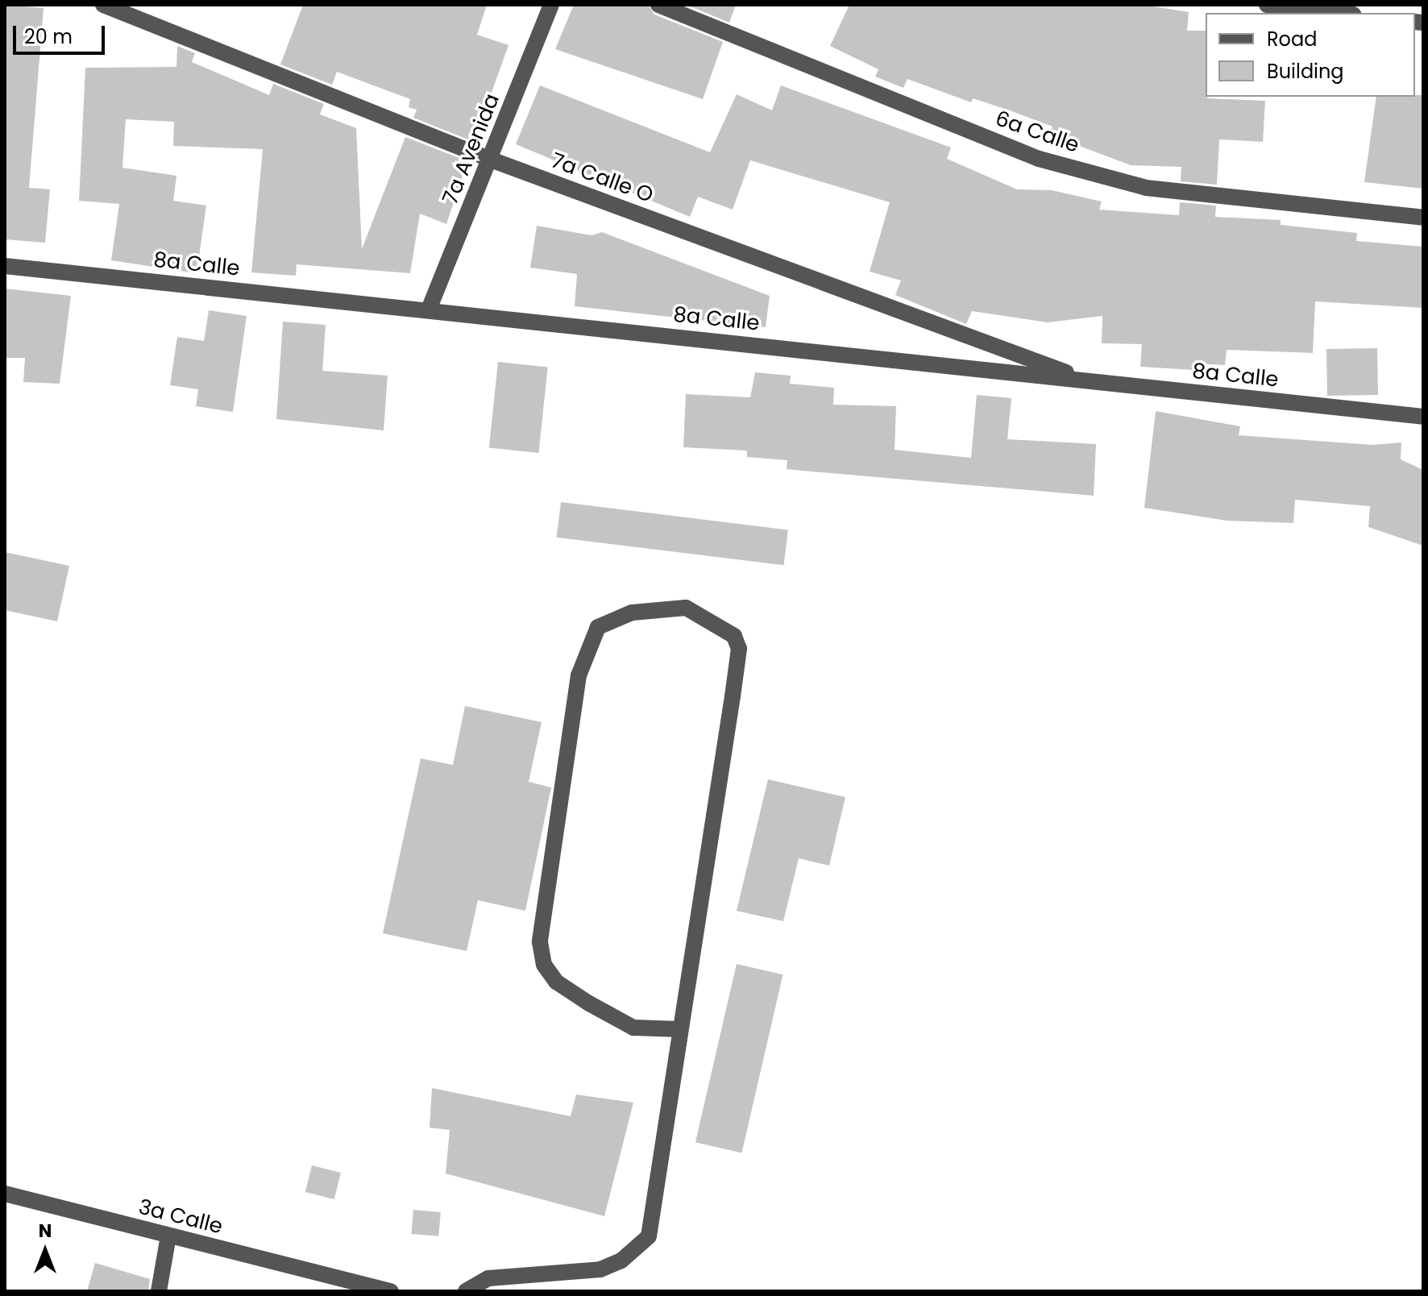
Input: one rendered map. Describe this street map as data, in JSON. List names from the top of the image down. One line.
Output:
{"streets":{"street":["6a Calle","7a Avenida","7a Calle O","8a Calle","3a Calle"]},"crossings":[["7a Avenida","7a Calle O"],["7a Avenida","8a Calle"],["7a Calle O","8a Calle"]],"legend":["Road","Building"],"scale_bar":"20 m","north":"top"}
